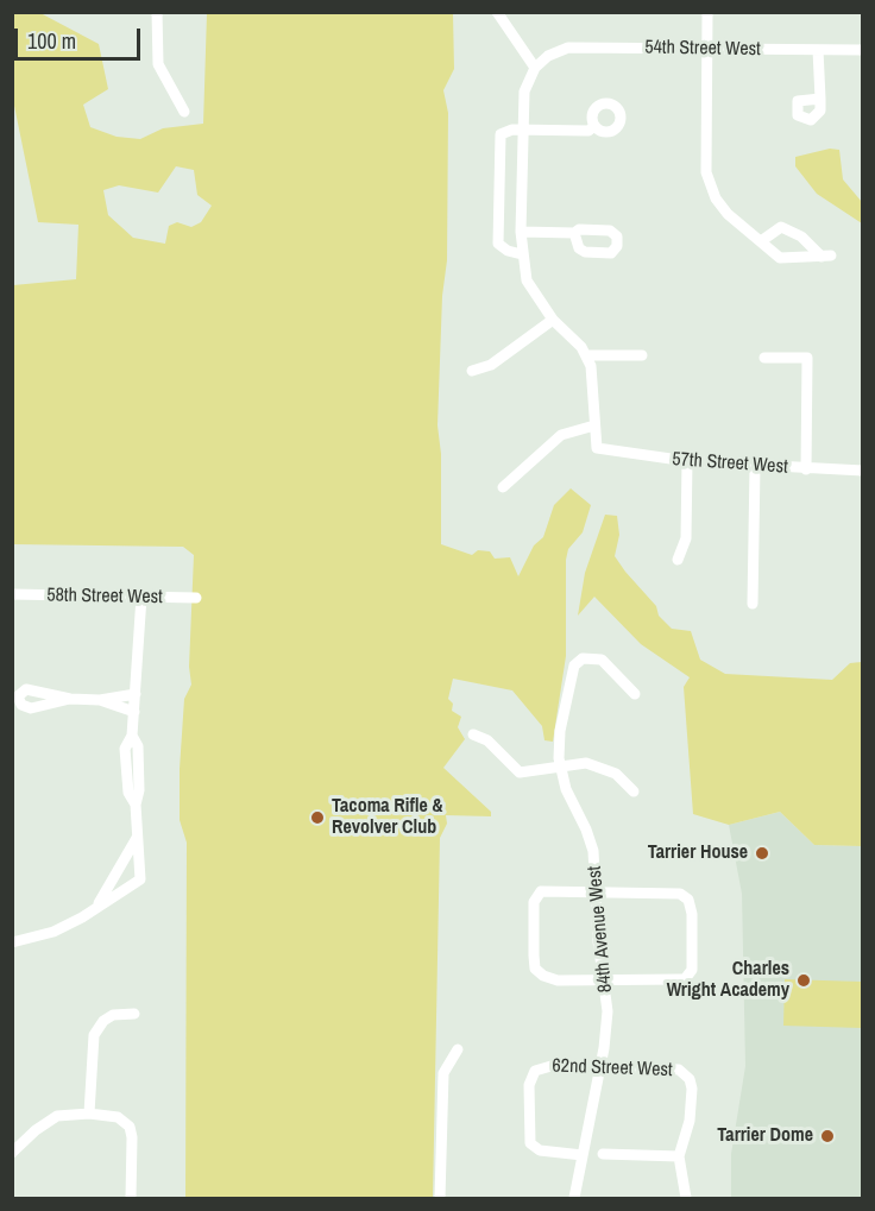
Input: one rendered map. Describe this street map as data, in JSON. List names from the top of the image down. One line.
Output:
{"streets":{"street":["54th Street West","57th Street West","58th Street West","84th Avenue West","62nd Street West"]},"crossings":[["84th Avenue West","62nd Street West"]],"places":["Tacoma Rifle & Revolver Club","Tarrier House","Charles Wright Academy","Tarrier Dome"],"scale_bar":"100 m"}
